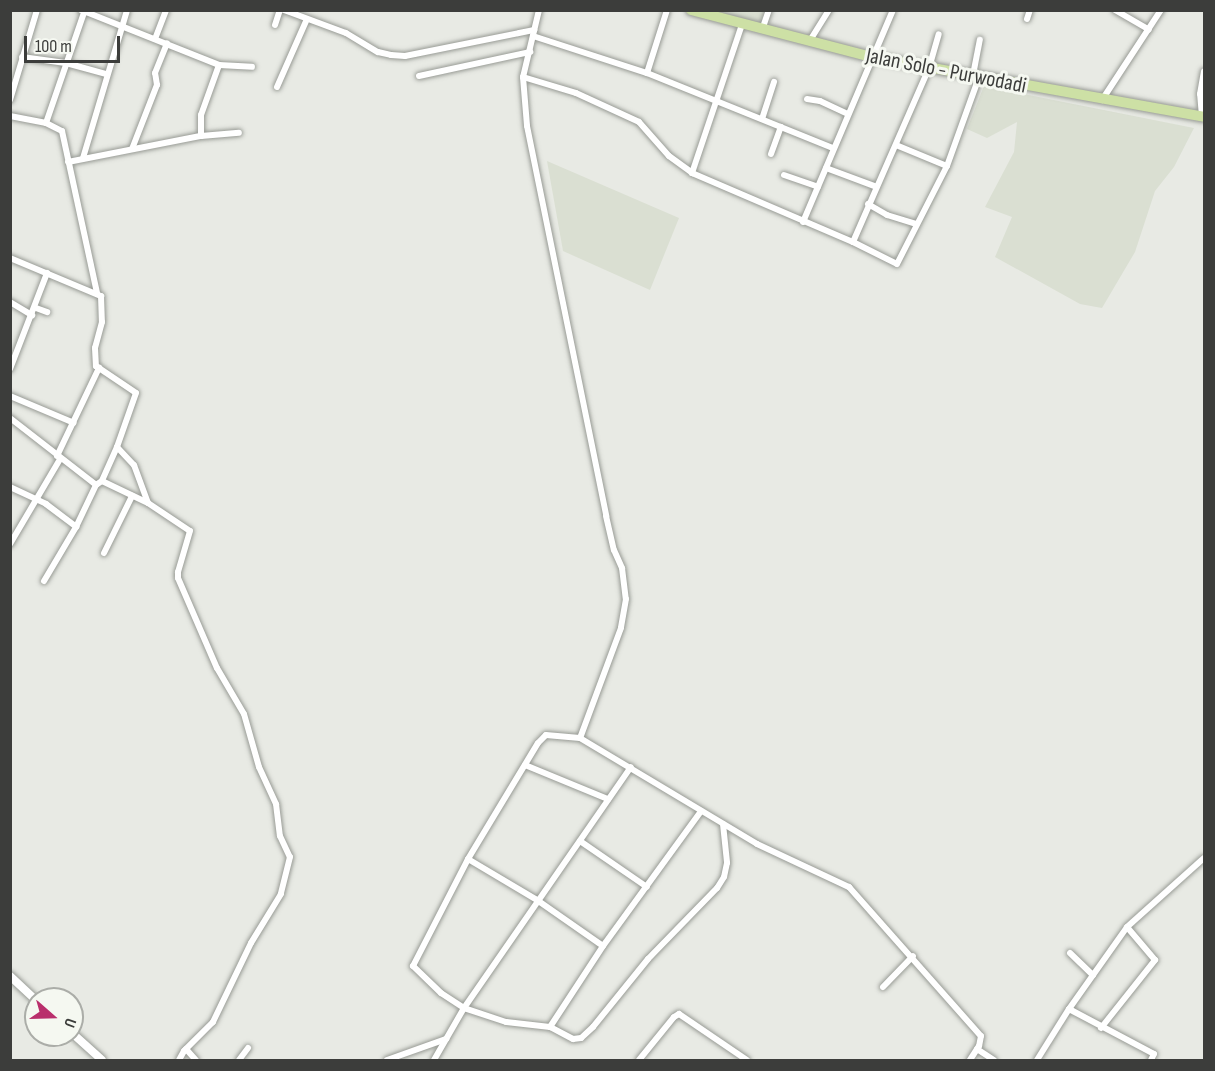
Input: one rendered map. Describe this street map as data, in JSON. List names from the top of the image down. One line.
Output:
{"streets":{"main road":["Jalan Solo - Purwodadi"]},"scale_bar":"100 m","north":"right"}
